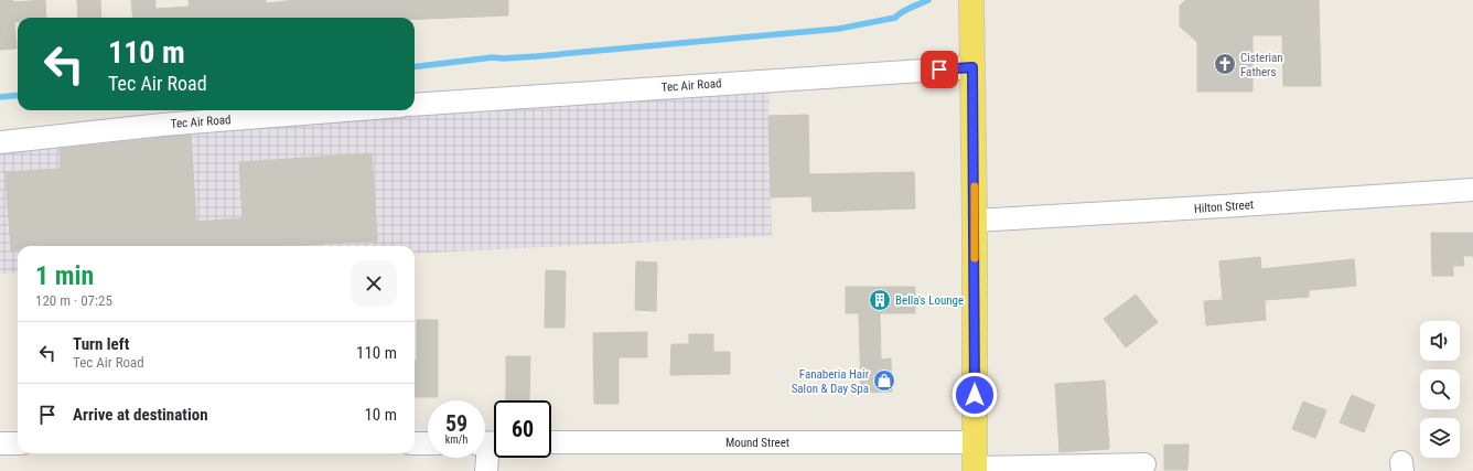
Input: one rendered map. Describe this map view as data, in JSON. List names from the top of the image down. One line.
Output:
{"streets":{"street":["Tec Air Road","Hilton Street","Mound Street"]},"places":{"church":["Cisterian Fathers"],"building":["Bella's Lounge"],"shop":["Fanaberia Hair Salon & Day Spa"]},"page":{"turn":["110 m","Tec Air Road"],"heading":["1 min","120 m · 07:25"],"list":[{"name":"Turn left","note":"Tec Air Road","value":"110 m"},{"name":"Arrive at destination","value":"10 m"}],"speed":"59 km/h","limit":"60"}}
